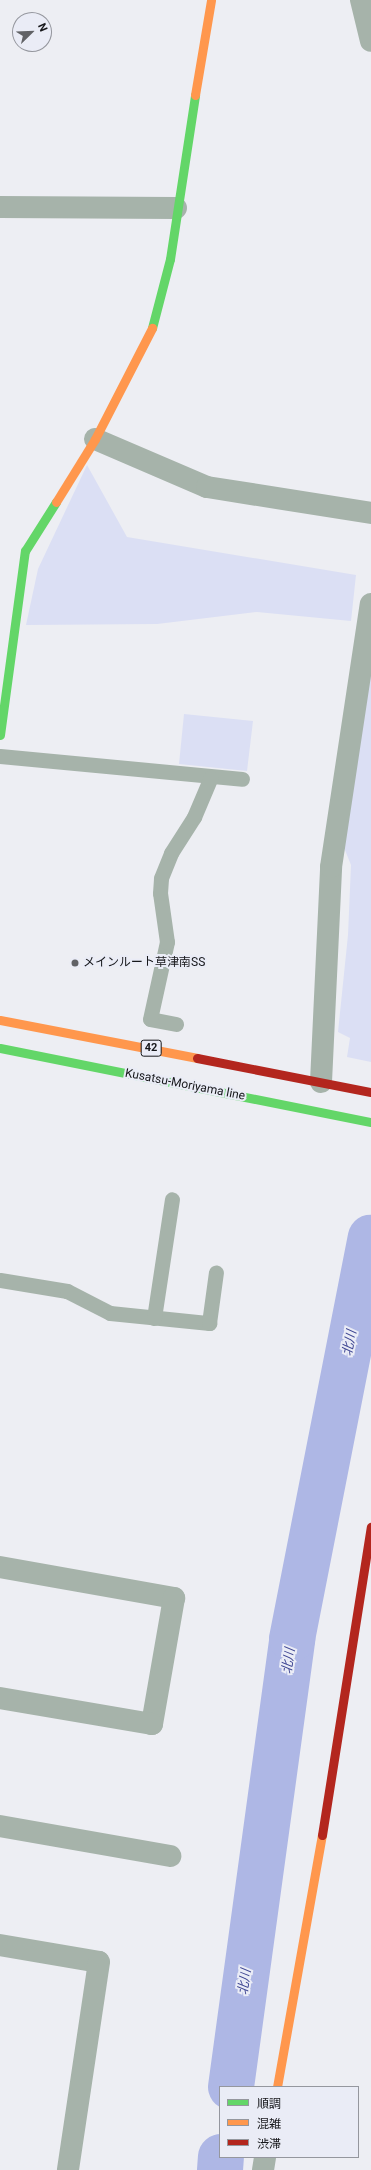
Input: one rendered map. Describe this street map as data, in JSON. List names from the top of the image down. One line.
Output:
{"streets":{"street":["42","Kusatsu-Moriyama line"]},"water":["北川"],"places":["メインルート草津南SS"],"legend":["順調","混雑","渋滞"],"north":"top right"}
